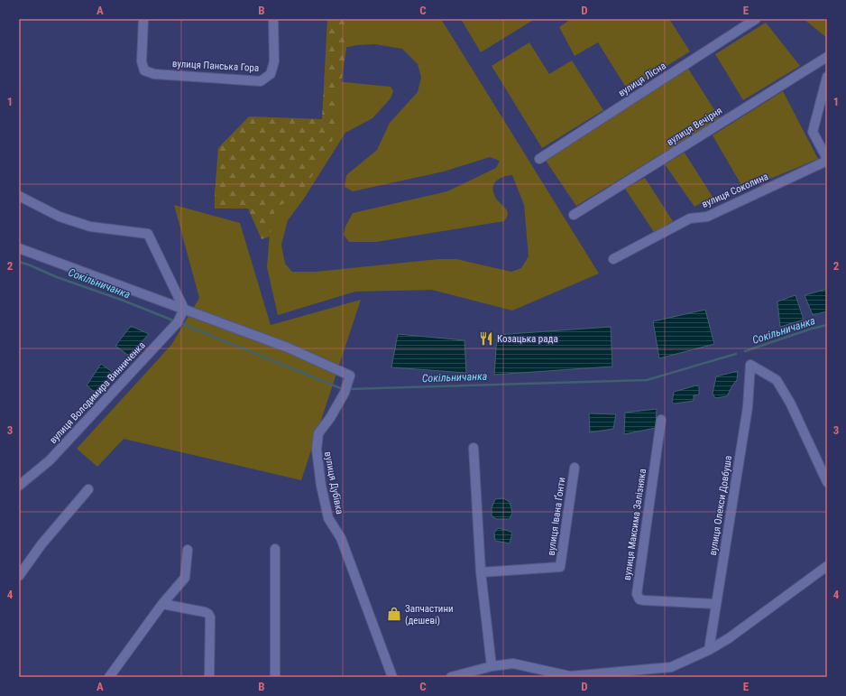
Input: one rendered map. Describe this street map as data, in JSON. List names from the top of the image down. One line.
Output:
{"streets":{"street":["вулиця Панська Гора","вулиця Лісна","вулиця Вечірня","вулиця Соколина","вулиця Володимира Винниченка","вулиця Дубівка","вулиця Олекси Довбуша","вулиця Івана Ґонти","вулиця Максима Залізняка"]},"crossings":[["вулиця Володимира Винниченка","вулиця Дубівка"],["вулиця Олекси Довбуша","вулиця Максима Залізняка"]],"water":["Сокільничанка"],"places":{"restaurant":["Козацька рада"],"shop":["Запчастини (дешеві)"]},"grid":{"columns":["A","B","C","D","E"],"rows":["1","2","3","4"]}}
